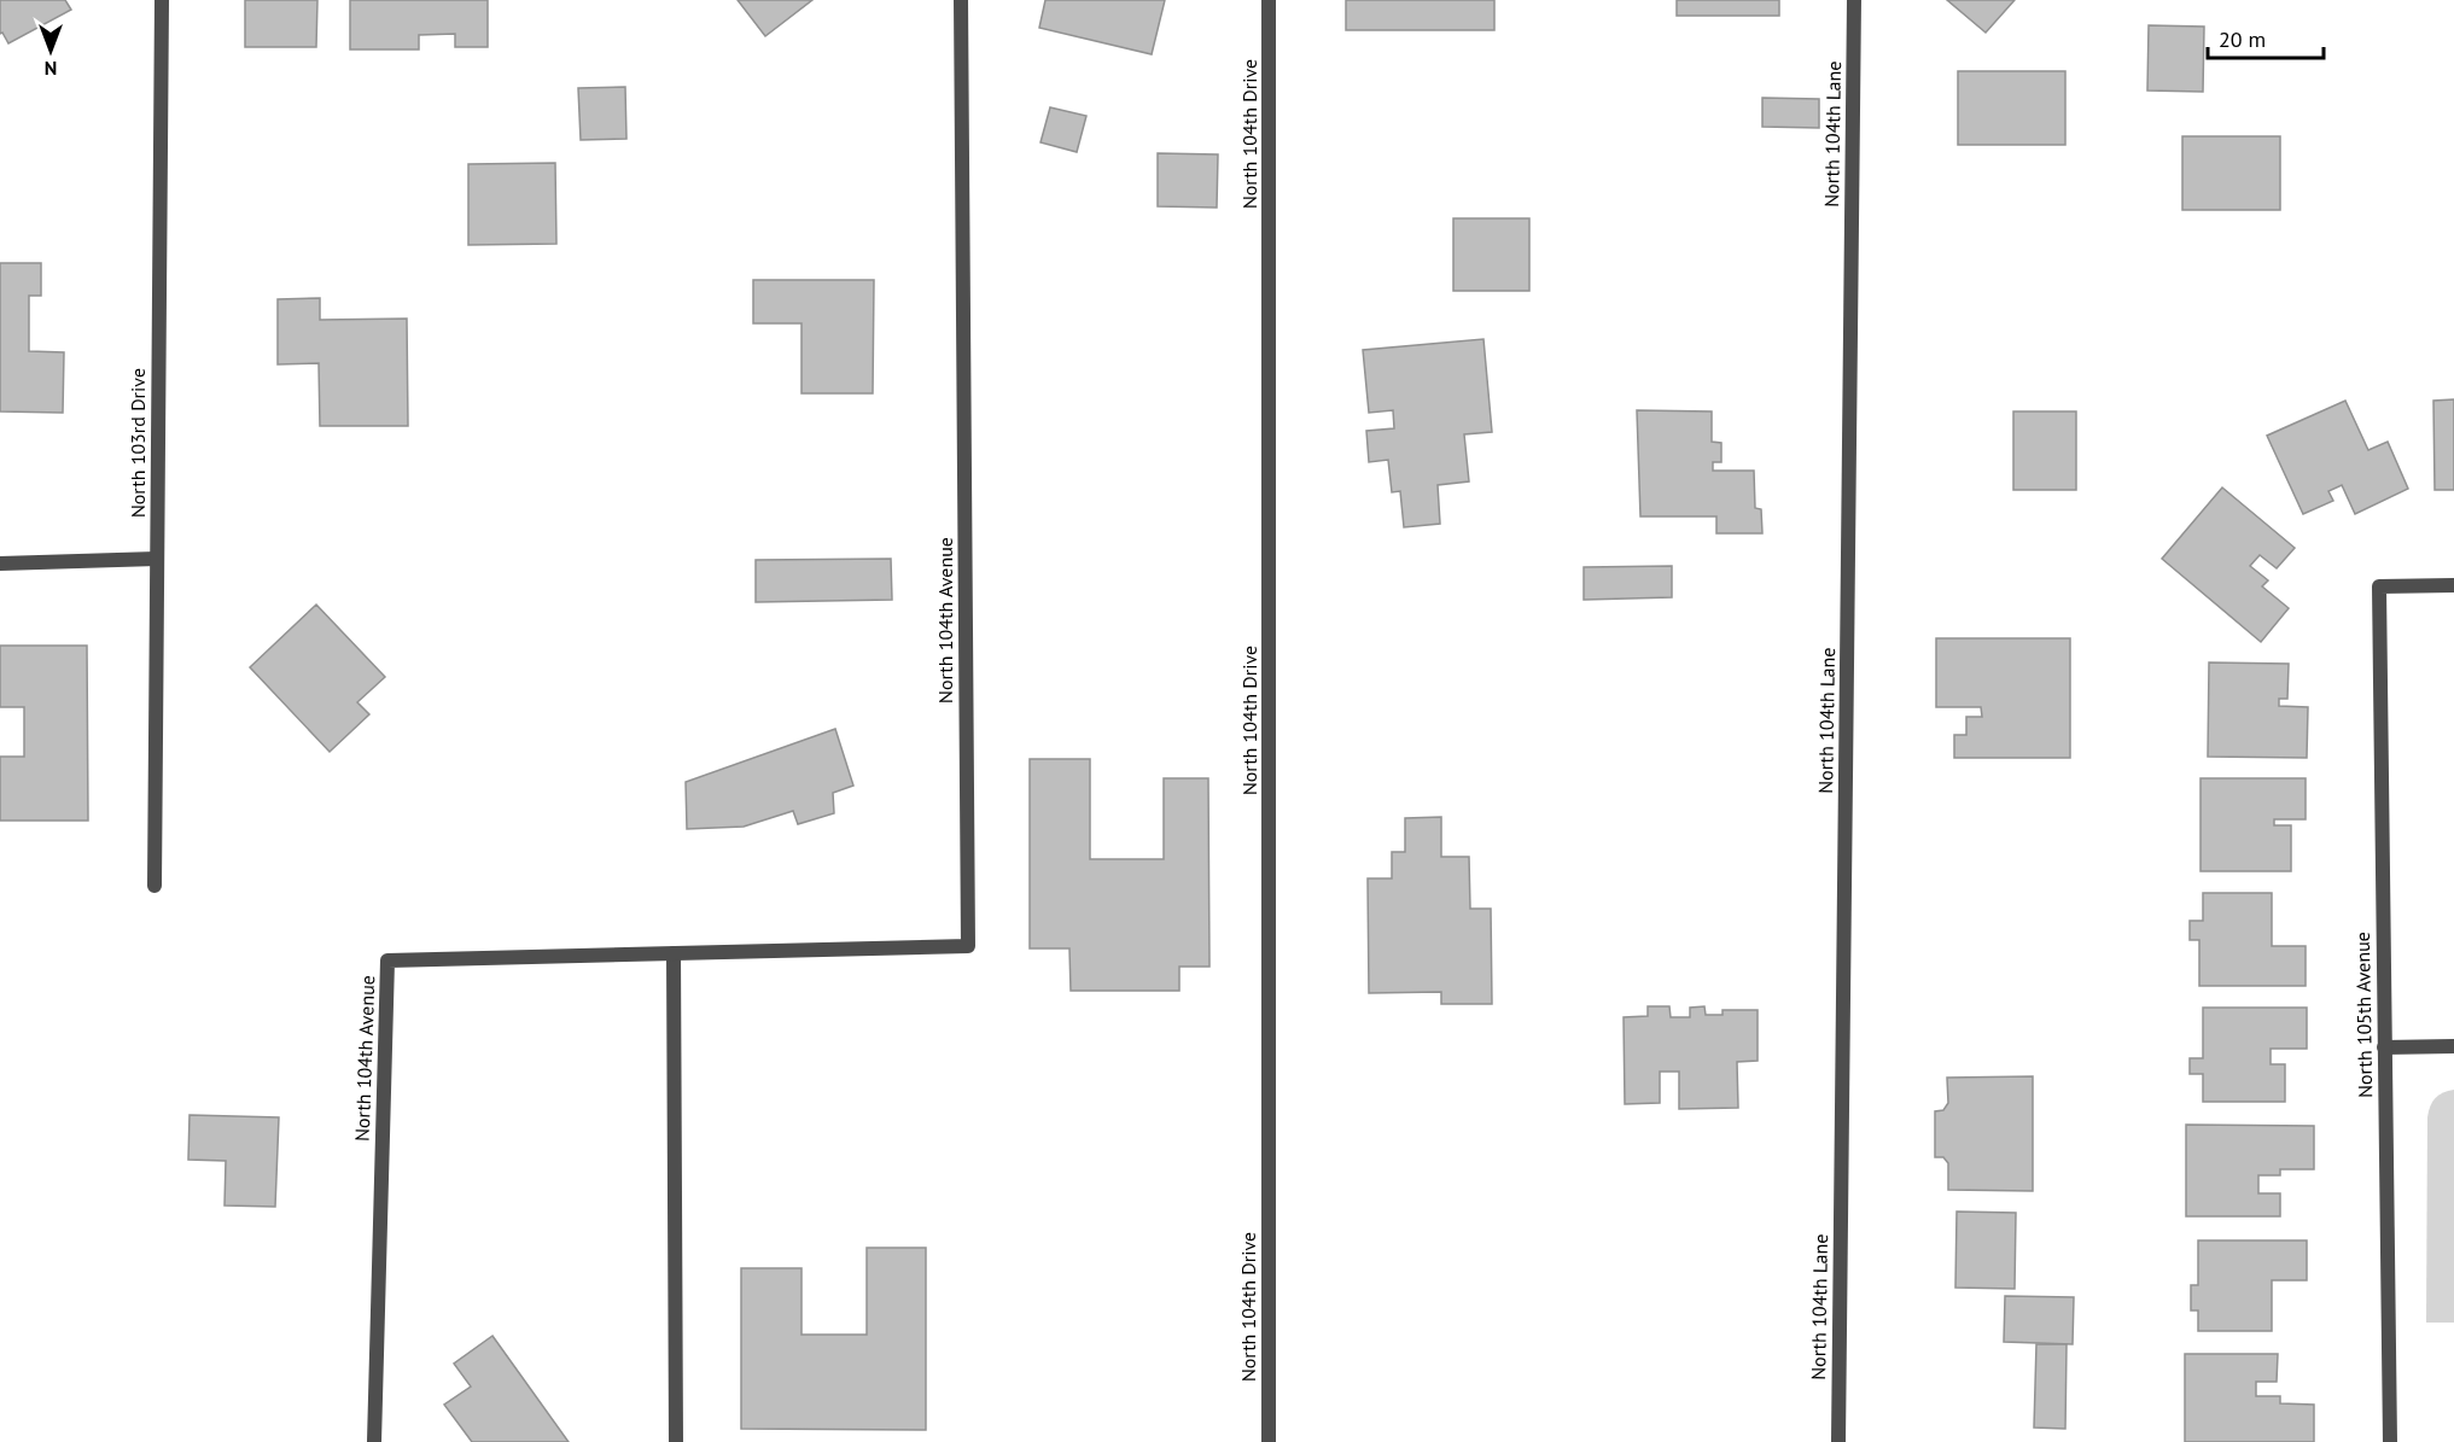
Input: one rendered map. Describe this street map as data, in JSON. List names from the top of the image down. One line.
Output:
{"streets":{"street":["North 104th Drive","North 104th Lane","North 103rd Drive","North 104th Avenue","North 105th Avenue"]},"scale_bar":"20 m","north":"bottom"}
